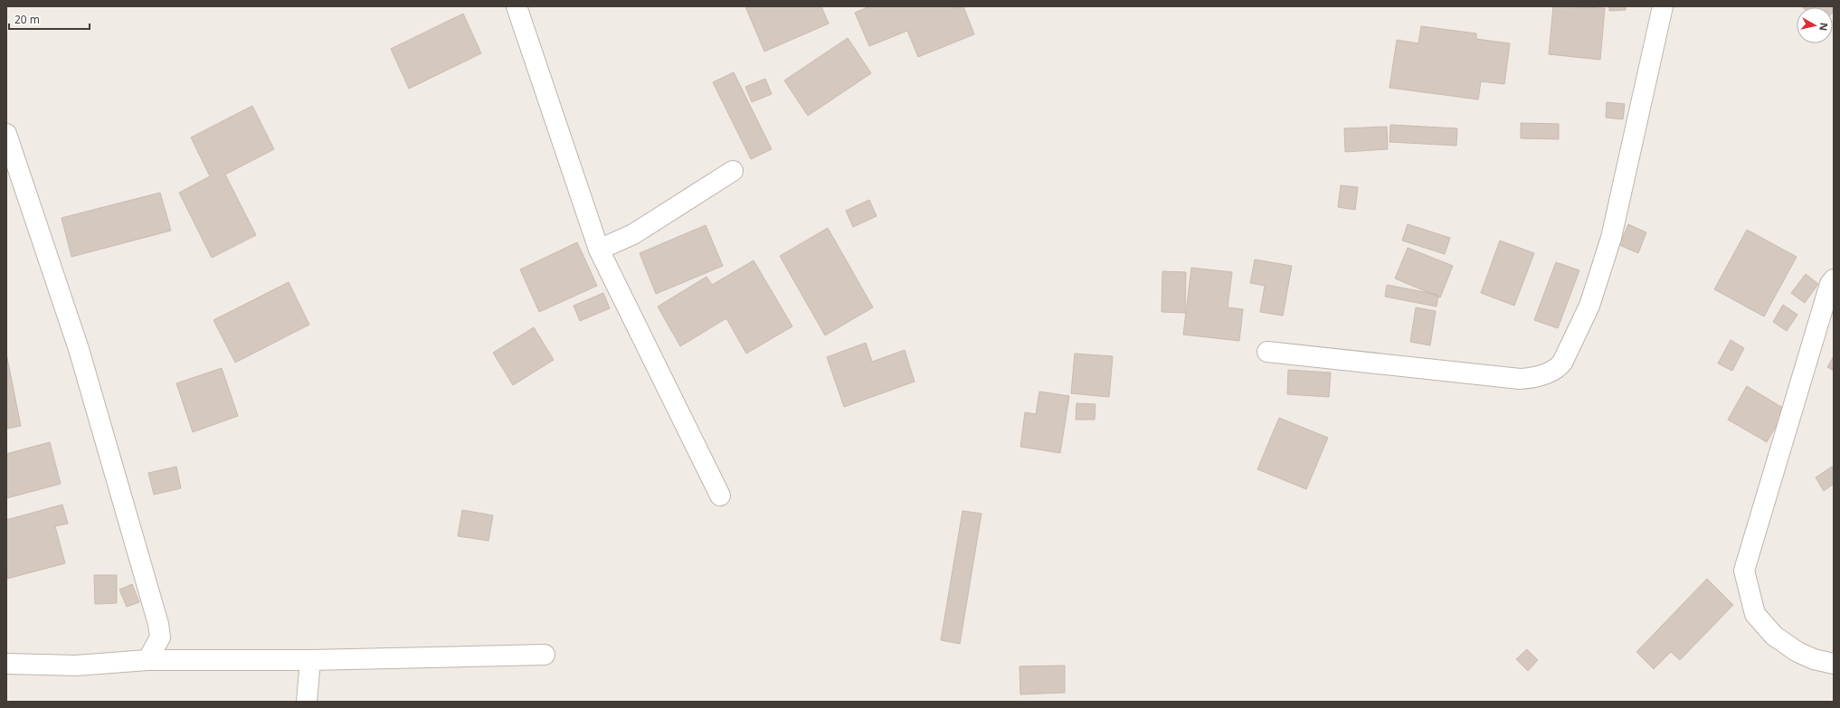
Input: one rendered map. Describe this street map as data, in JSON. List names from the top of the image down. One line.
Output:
{"scale_bar":"20 m","north":"right"}
